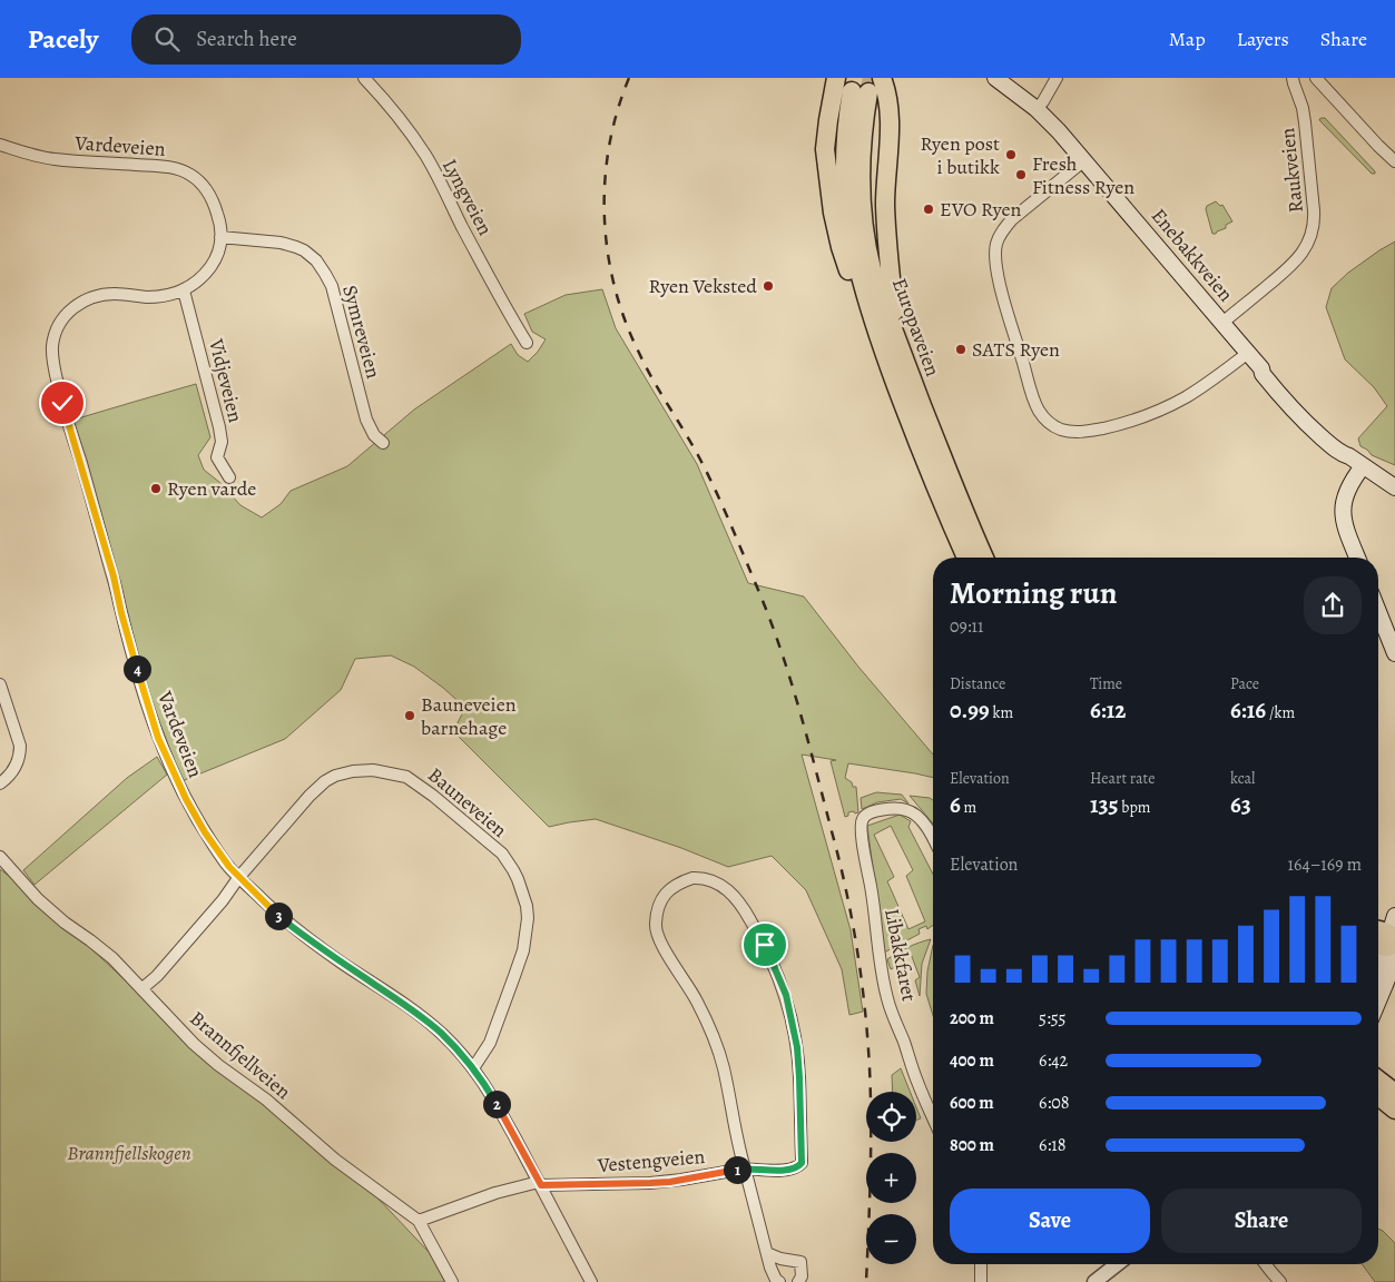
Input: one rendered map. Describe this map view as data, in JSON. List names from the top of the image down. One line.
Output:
{"streets":{"highway":["Europaveien"],"main road":["Enebakkveien"],"street":["Vardeveien","Raukveien","Lyngveien","Symreveien","Vidjeveien","Bauneveien","Libakkfaret","Brannfjellveien","Vestengveien"]},"crossings":[["Vardeveien","Symreveien"],["Vardeveien","Vidjeveien"],["Vardeveien","Bauneveien"],["Vardeveien","Vestengveien"],["Raukveien","Enebakkveien"],["Bauneveien","Brannfjellveien"],["Brannfjellveien","Vestengveien"]],"parks":["Brannfjellskogen"],"places":["Ryen post i butikk","Fresh Fitness Ryen","EVO Ryen","Ryen Veksted","SATS Ryen","Ryen varde","Bauneveien barnehage"],"page":{"header":"Pacely","search":"Search here","nav":["Map","Layers","Share"],"heading":["Morning run","09:11"],"stats":[["Distance","0.99 km"],["Time","6:12"],["Pace","6:16 /km"],["Elevation","6 m"],["Heart rate","135 bpm"],["kcal","63"]],"pins":["4","3","2","1"],"chart":["Elevation","164–169 m"],"list":[{"name":"200 m","note":"5:55"},{"name":"400 m","note":"6:42"},{"name":"600 m","note":"6:08"},{"name":"800 m","note":"6:18"}],"map_buttons":["+","−"],"buttons":["Save","Share"]}}
